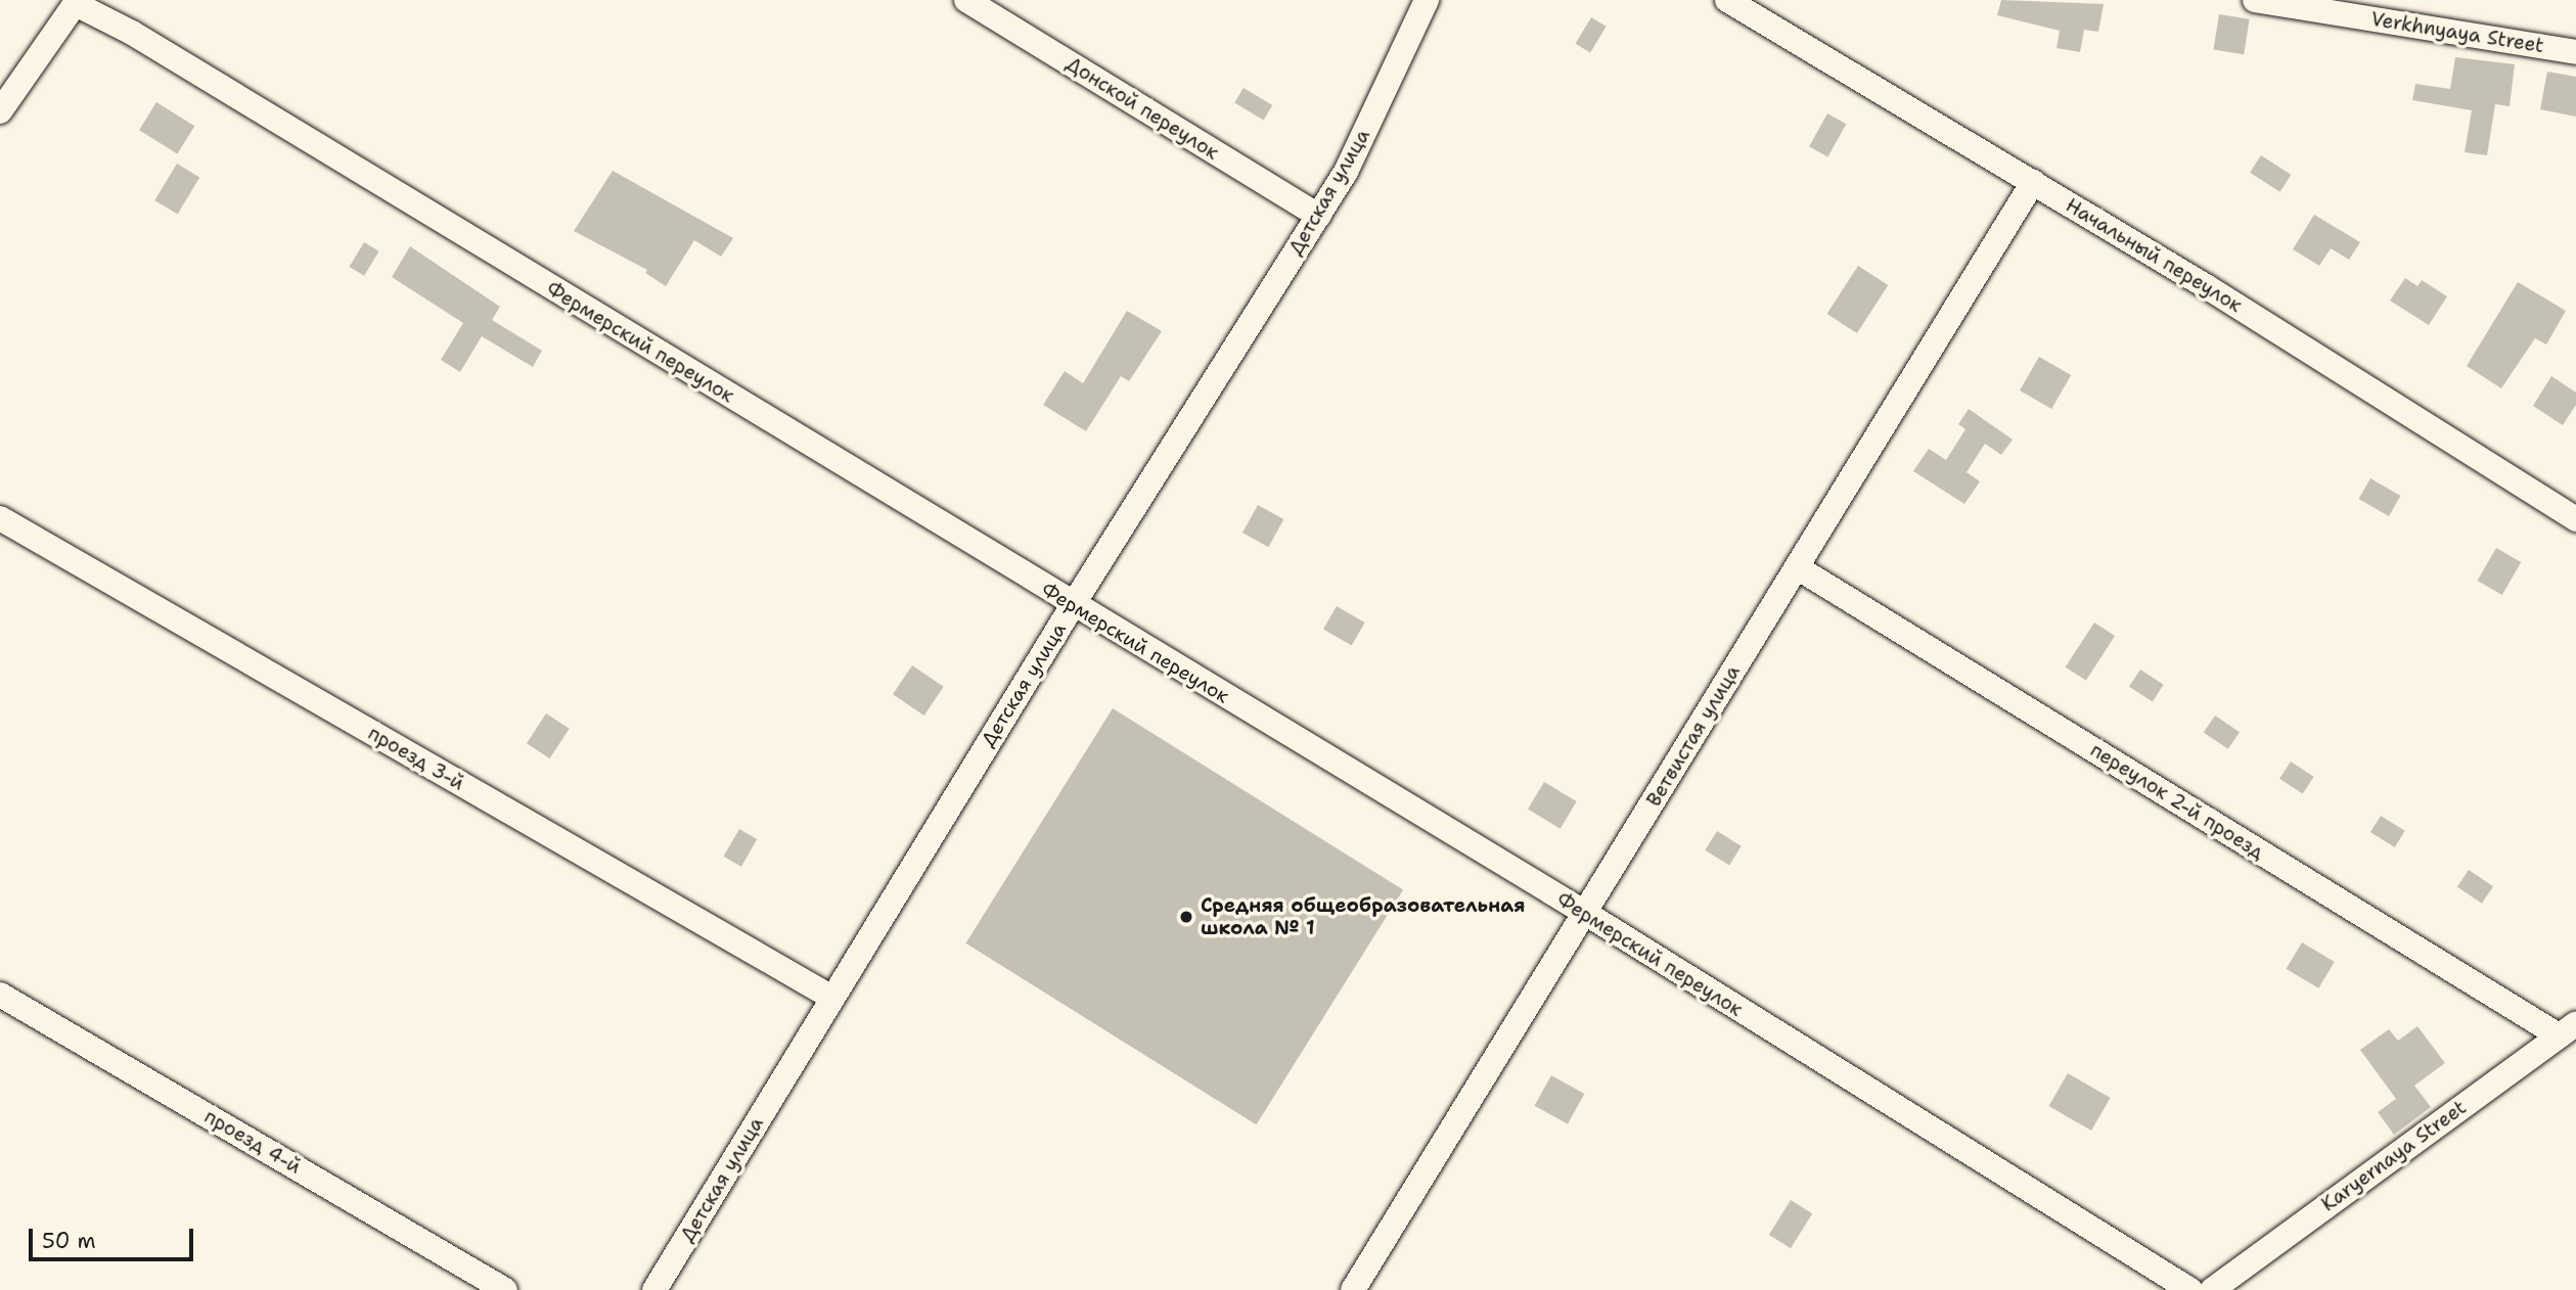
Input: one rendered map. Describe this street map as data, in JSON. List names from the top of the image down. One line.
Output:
{"streets":{"street":["Verkhnyaya Street","Донской переулок","Детская улица","Начальный переулок","Фермерский переулок","Ветвистая улица","проезд 3-й","переулок 2-й проезд","проезд 4-й","Karyernaya Street"]},"crossings":[["Донской переулок","Детская улица"],["Детская улица","Фермерский переулок"],["Детская улица","проезд 3-й"],["Начальный переулок","Ветвистая улица"],["Фермерский переулок","Ветвистая улица"],["Ветвистая улица","переулок 2-й проезд"],["переулок 2-й проезд","Karyernaya Street"]],"places":["Средняя общеобразовательная школа № 1"],"scale_bar":"50 m"}
